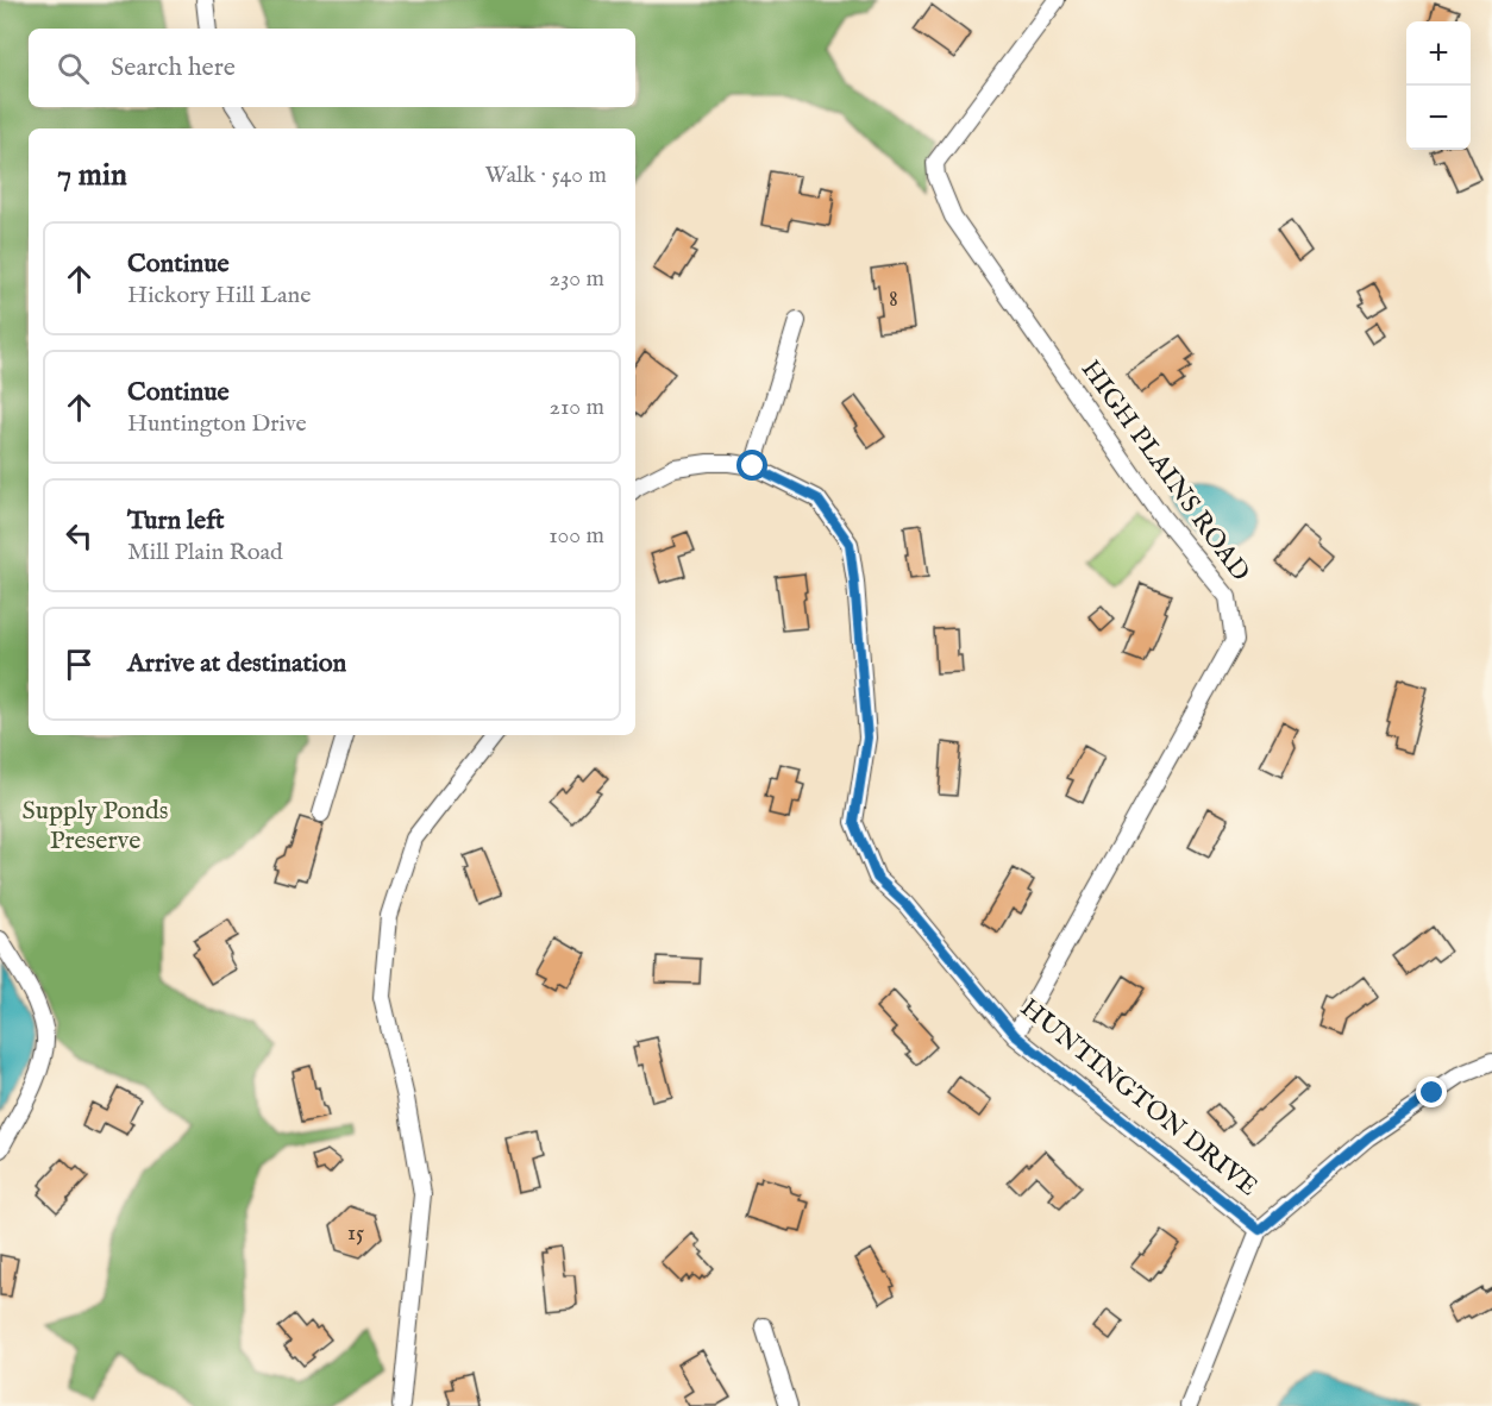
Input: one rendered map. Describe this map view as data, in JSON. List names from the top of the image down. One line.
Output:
{"streets":{"street":["HIGH PLAINS ROAD","HUNTINGTON DRIVE"]},"crossings":[["HIGH PLAINS ROAD","HUNTINGTON DRIVE"]],"parks":["Supply Ponds Preserve"],"house_numbers":["8","15"],"page":{"map_buttons":["+","−"],"search":"Search here","heading":["7 min","Walk · 540 m"],"list":[["Continue","Hickory Hill Lane","230 m"],["Continue","Huntington Drive","210 m"],["Turn left","Mill Plain Road","100 m"],"Arrive at destination"]}}
